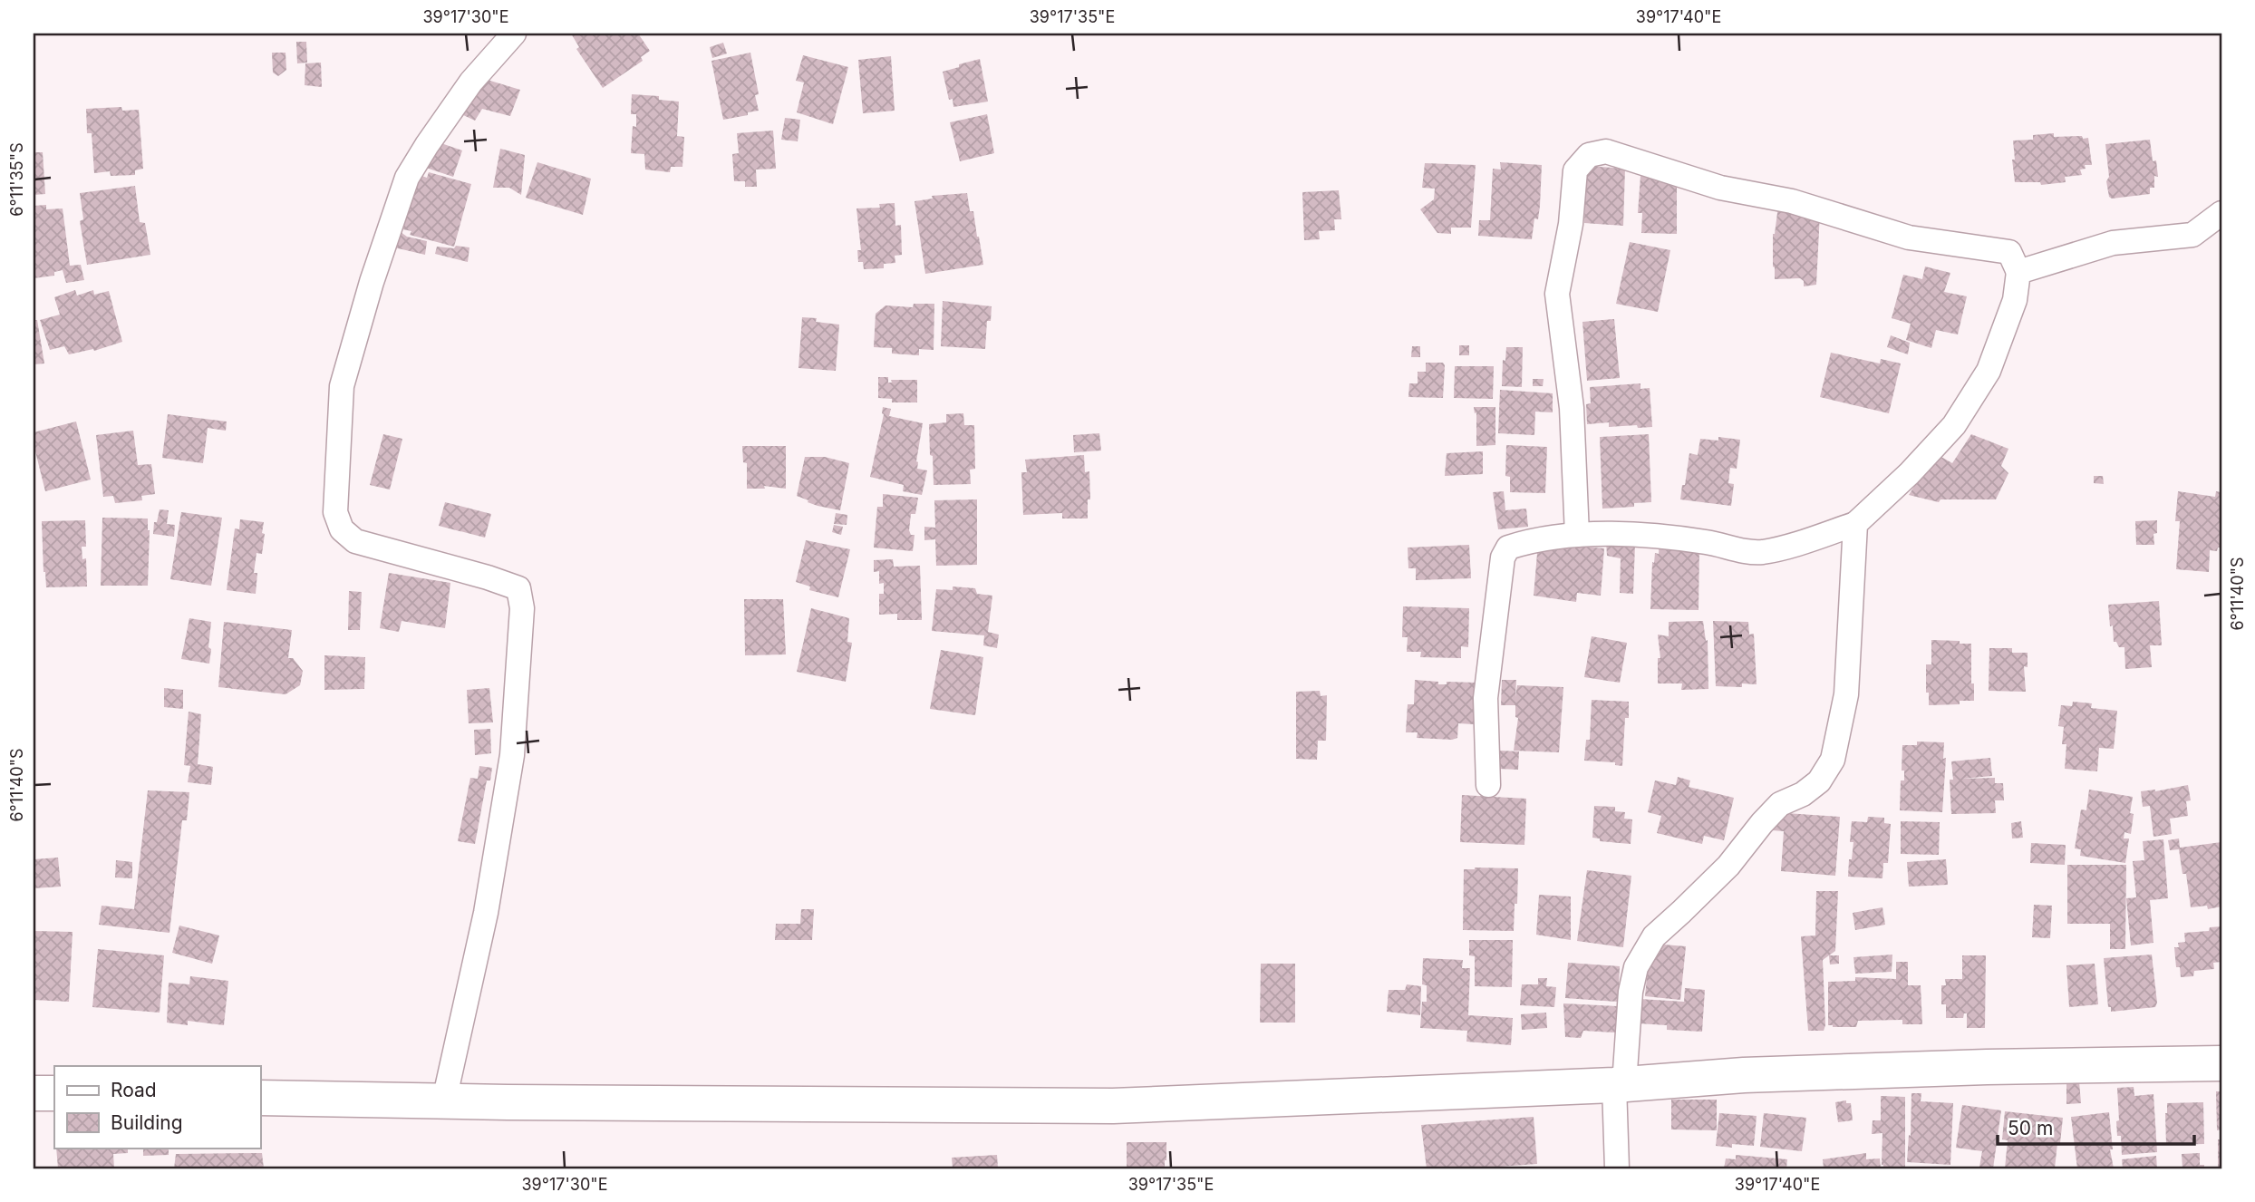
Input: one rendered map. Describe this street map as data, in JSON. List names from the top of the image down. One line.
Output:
{"legend":["Road","Building"],"scale_bar":"50 m","coordinates":["39°17'30\"E","39°17'35\"E","39°17'40\"E","6°11'35\"S","6°11'40\"S"]}
